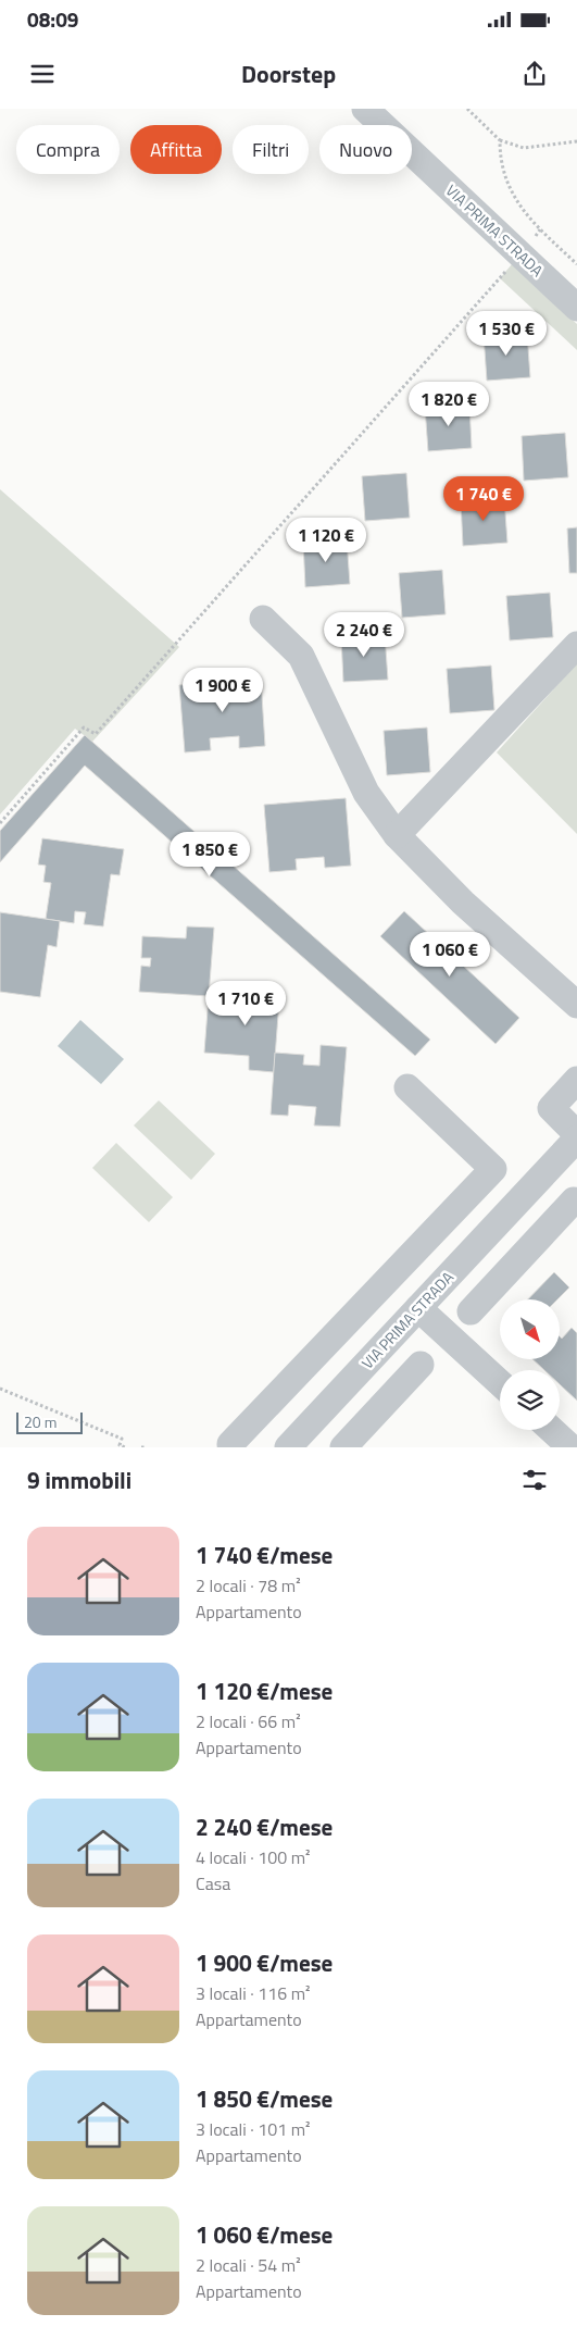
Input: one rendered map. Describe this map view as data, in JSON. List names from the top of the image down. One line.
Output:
{"streets":{"street":["VIA PRIMA STRADA"]},"scale_bar":"20 m","north":"bottom right","page":{"status":"08:09","header":"Doorstep","chip":["Compra","Affitta","Filtri","Nuovo"],"price":["1 530 €","1 820 €","1 740 €","1 120 €","2 240 €","1 900 €","1 850 €","1 060 €","1 710 €"],"scale":"20 m","heading":"9 immobili","list":[{"name":"1 740 €/mese","note":"2 locali · 78 m² · Appartamento"},{"name":"1 120 €/mese","note":"2 locali · 66 m² · Appartamento"},{"name":"2 240 €/mese","note":"4 locali · 100 m² · Casa"},{"name":"1 900 €/mese","note":"3 locali · 116 m² · Appartamento"},{"name":"1 850 €/mese","note":"3 locali · 101 m² · Appartamento"},{"name":"1 060 €/mese","note":"2 locali · 54 m² · Appartamento"}]}}
